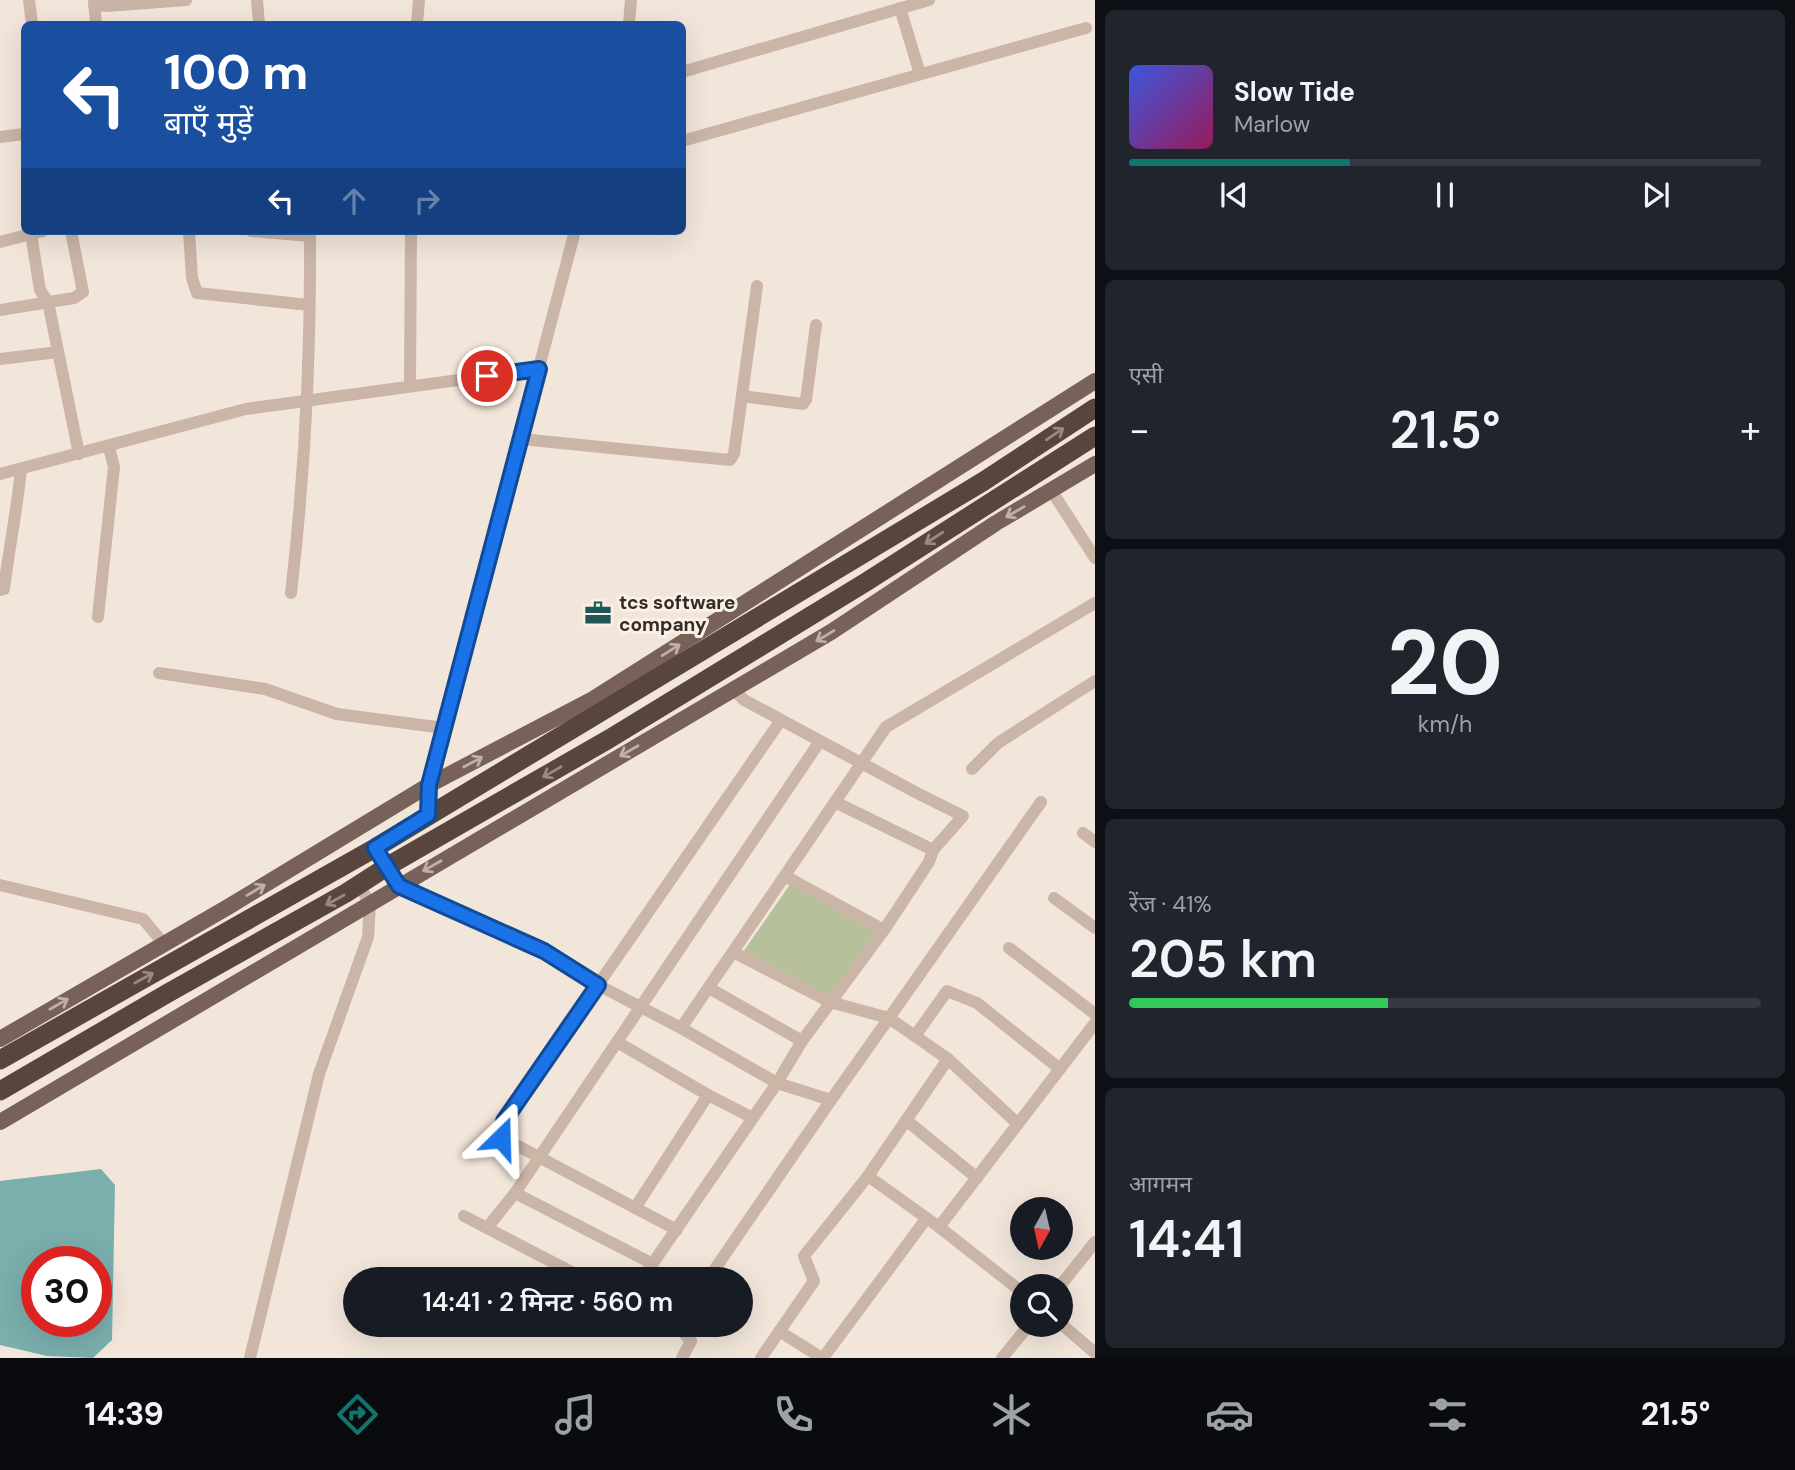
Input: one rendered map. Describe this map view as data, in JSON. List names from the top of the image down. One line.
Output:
{"places":{"office":["tcs software company"]},"north":"bottom","page":{"turn":["100 m","बाएँ मुड़ें"],"song":["Slow Tide","Marlow"],"tile":["एसी",["20","km/h"],["रेंज · 41%","205 km"],["आगमन","14:41"]],"heat":["−","21.5°","+"],"limit":"30","trip":"14:41 · 2 मिनट · 560 m","tabs":["14:39","21.5°"]}}
